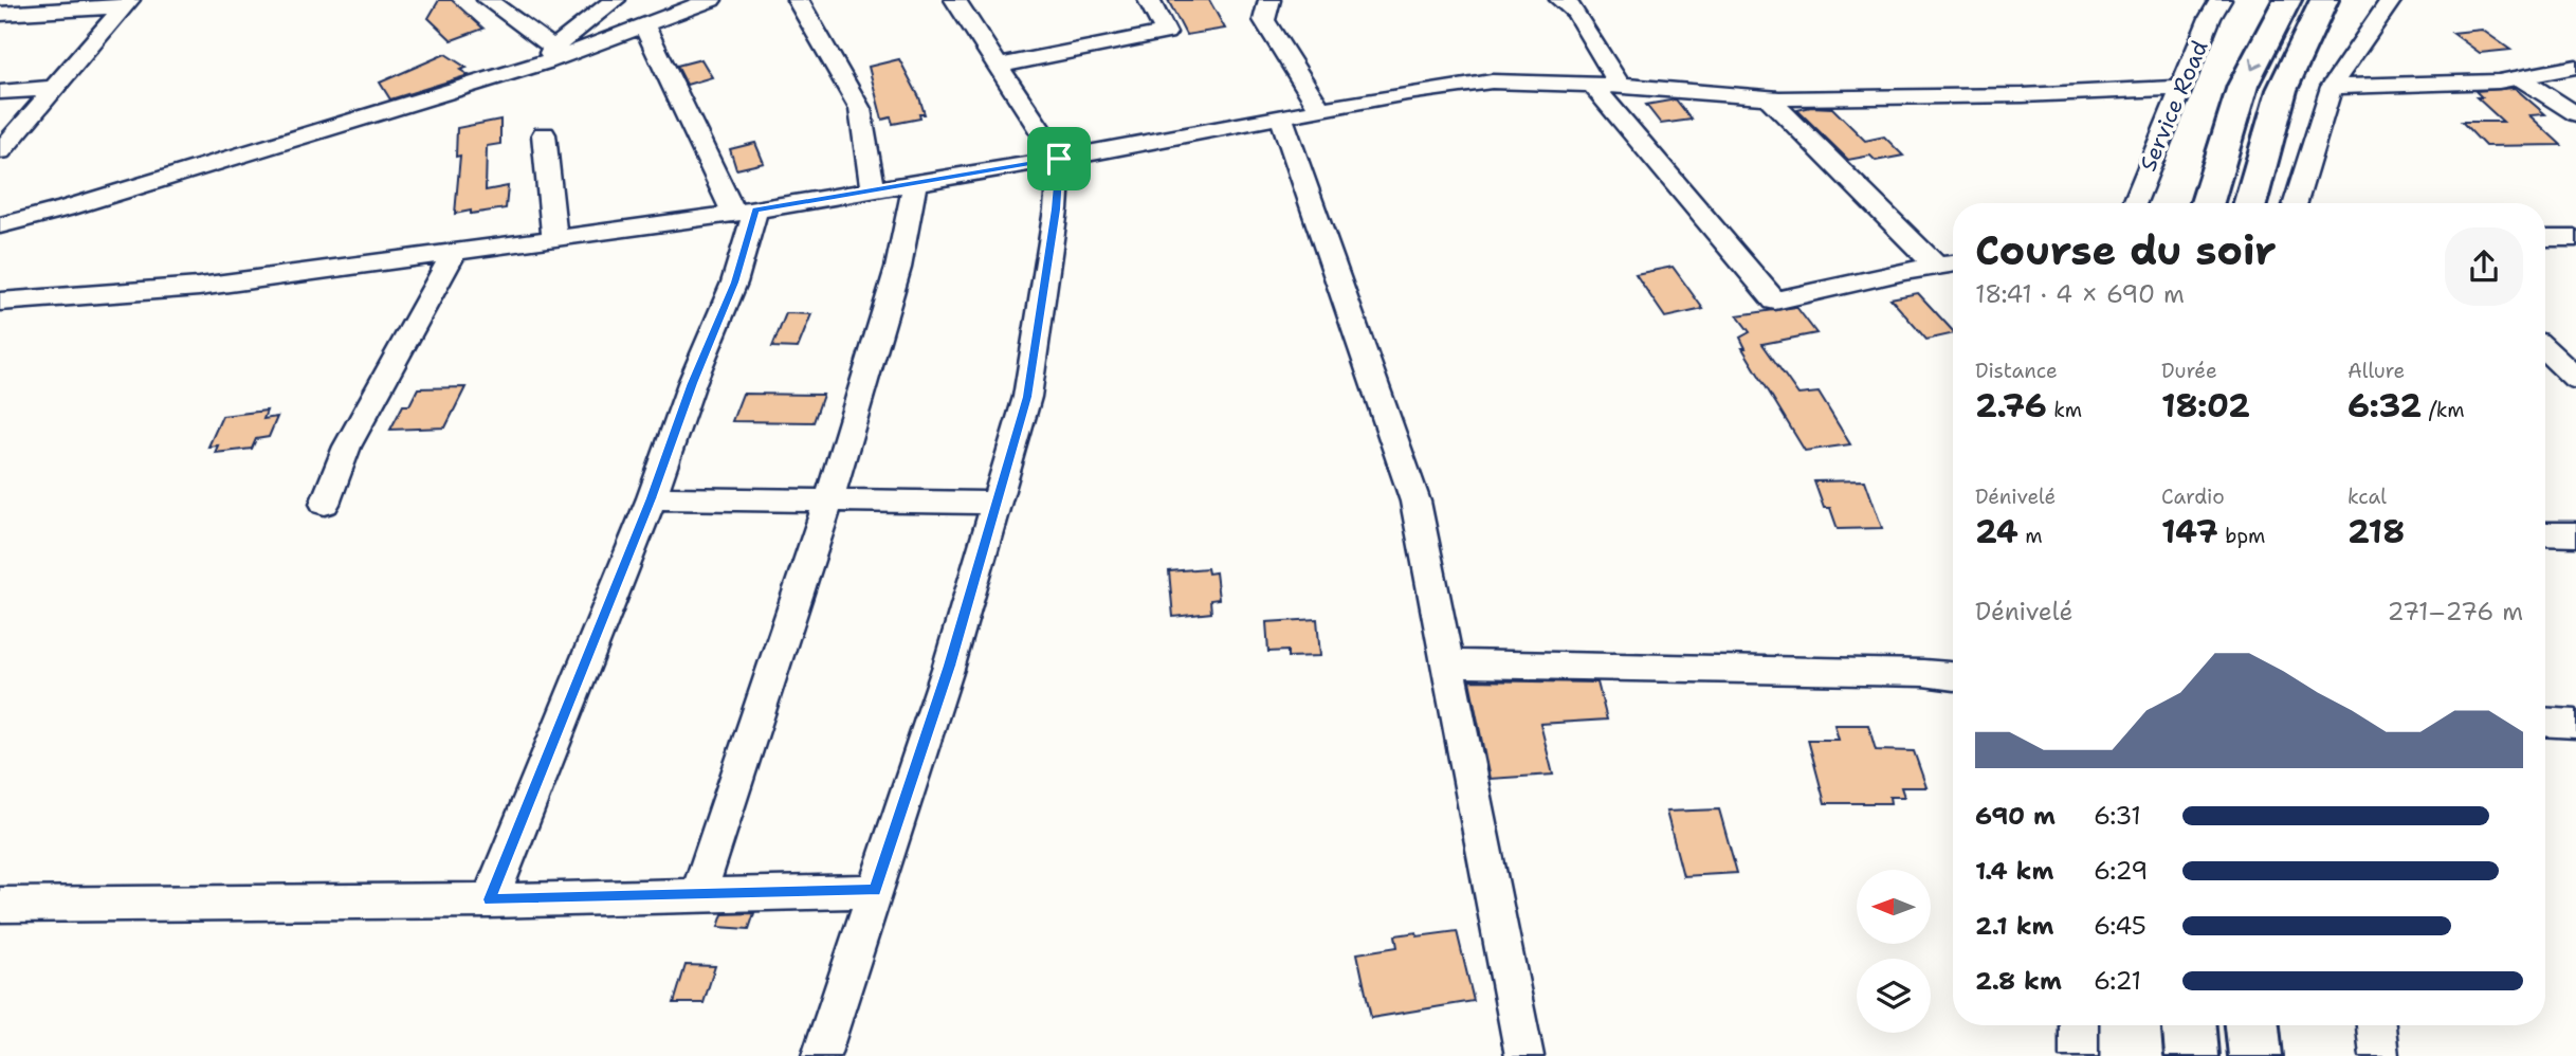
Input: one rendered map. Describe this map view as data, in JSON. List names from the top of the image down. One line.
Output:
{"streets":{"street":["Service Road"]},"north":"left","page":{"heading":["Course du soir","18:41 · 4 × 690 m"],"stats":[["Distance","2.76 km"],["Durée","18:02"],["Allure","6:32 /km"],["Dénivelé","24 m"],["Cardio","147 bpm"],["kcal","218"]],"chart":["Dénivelé","271–276 m"],"list":[{"name":"690 m","note":"6:31"},{"name":"1.4 km","note":"6:29"},{"name":"2.1 km","note":"6:45"},{"name":"2.8 km","note":"6:21"}]}}
